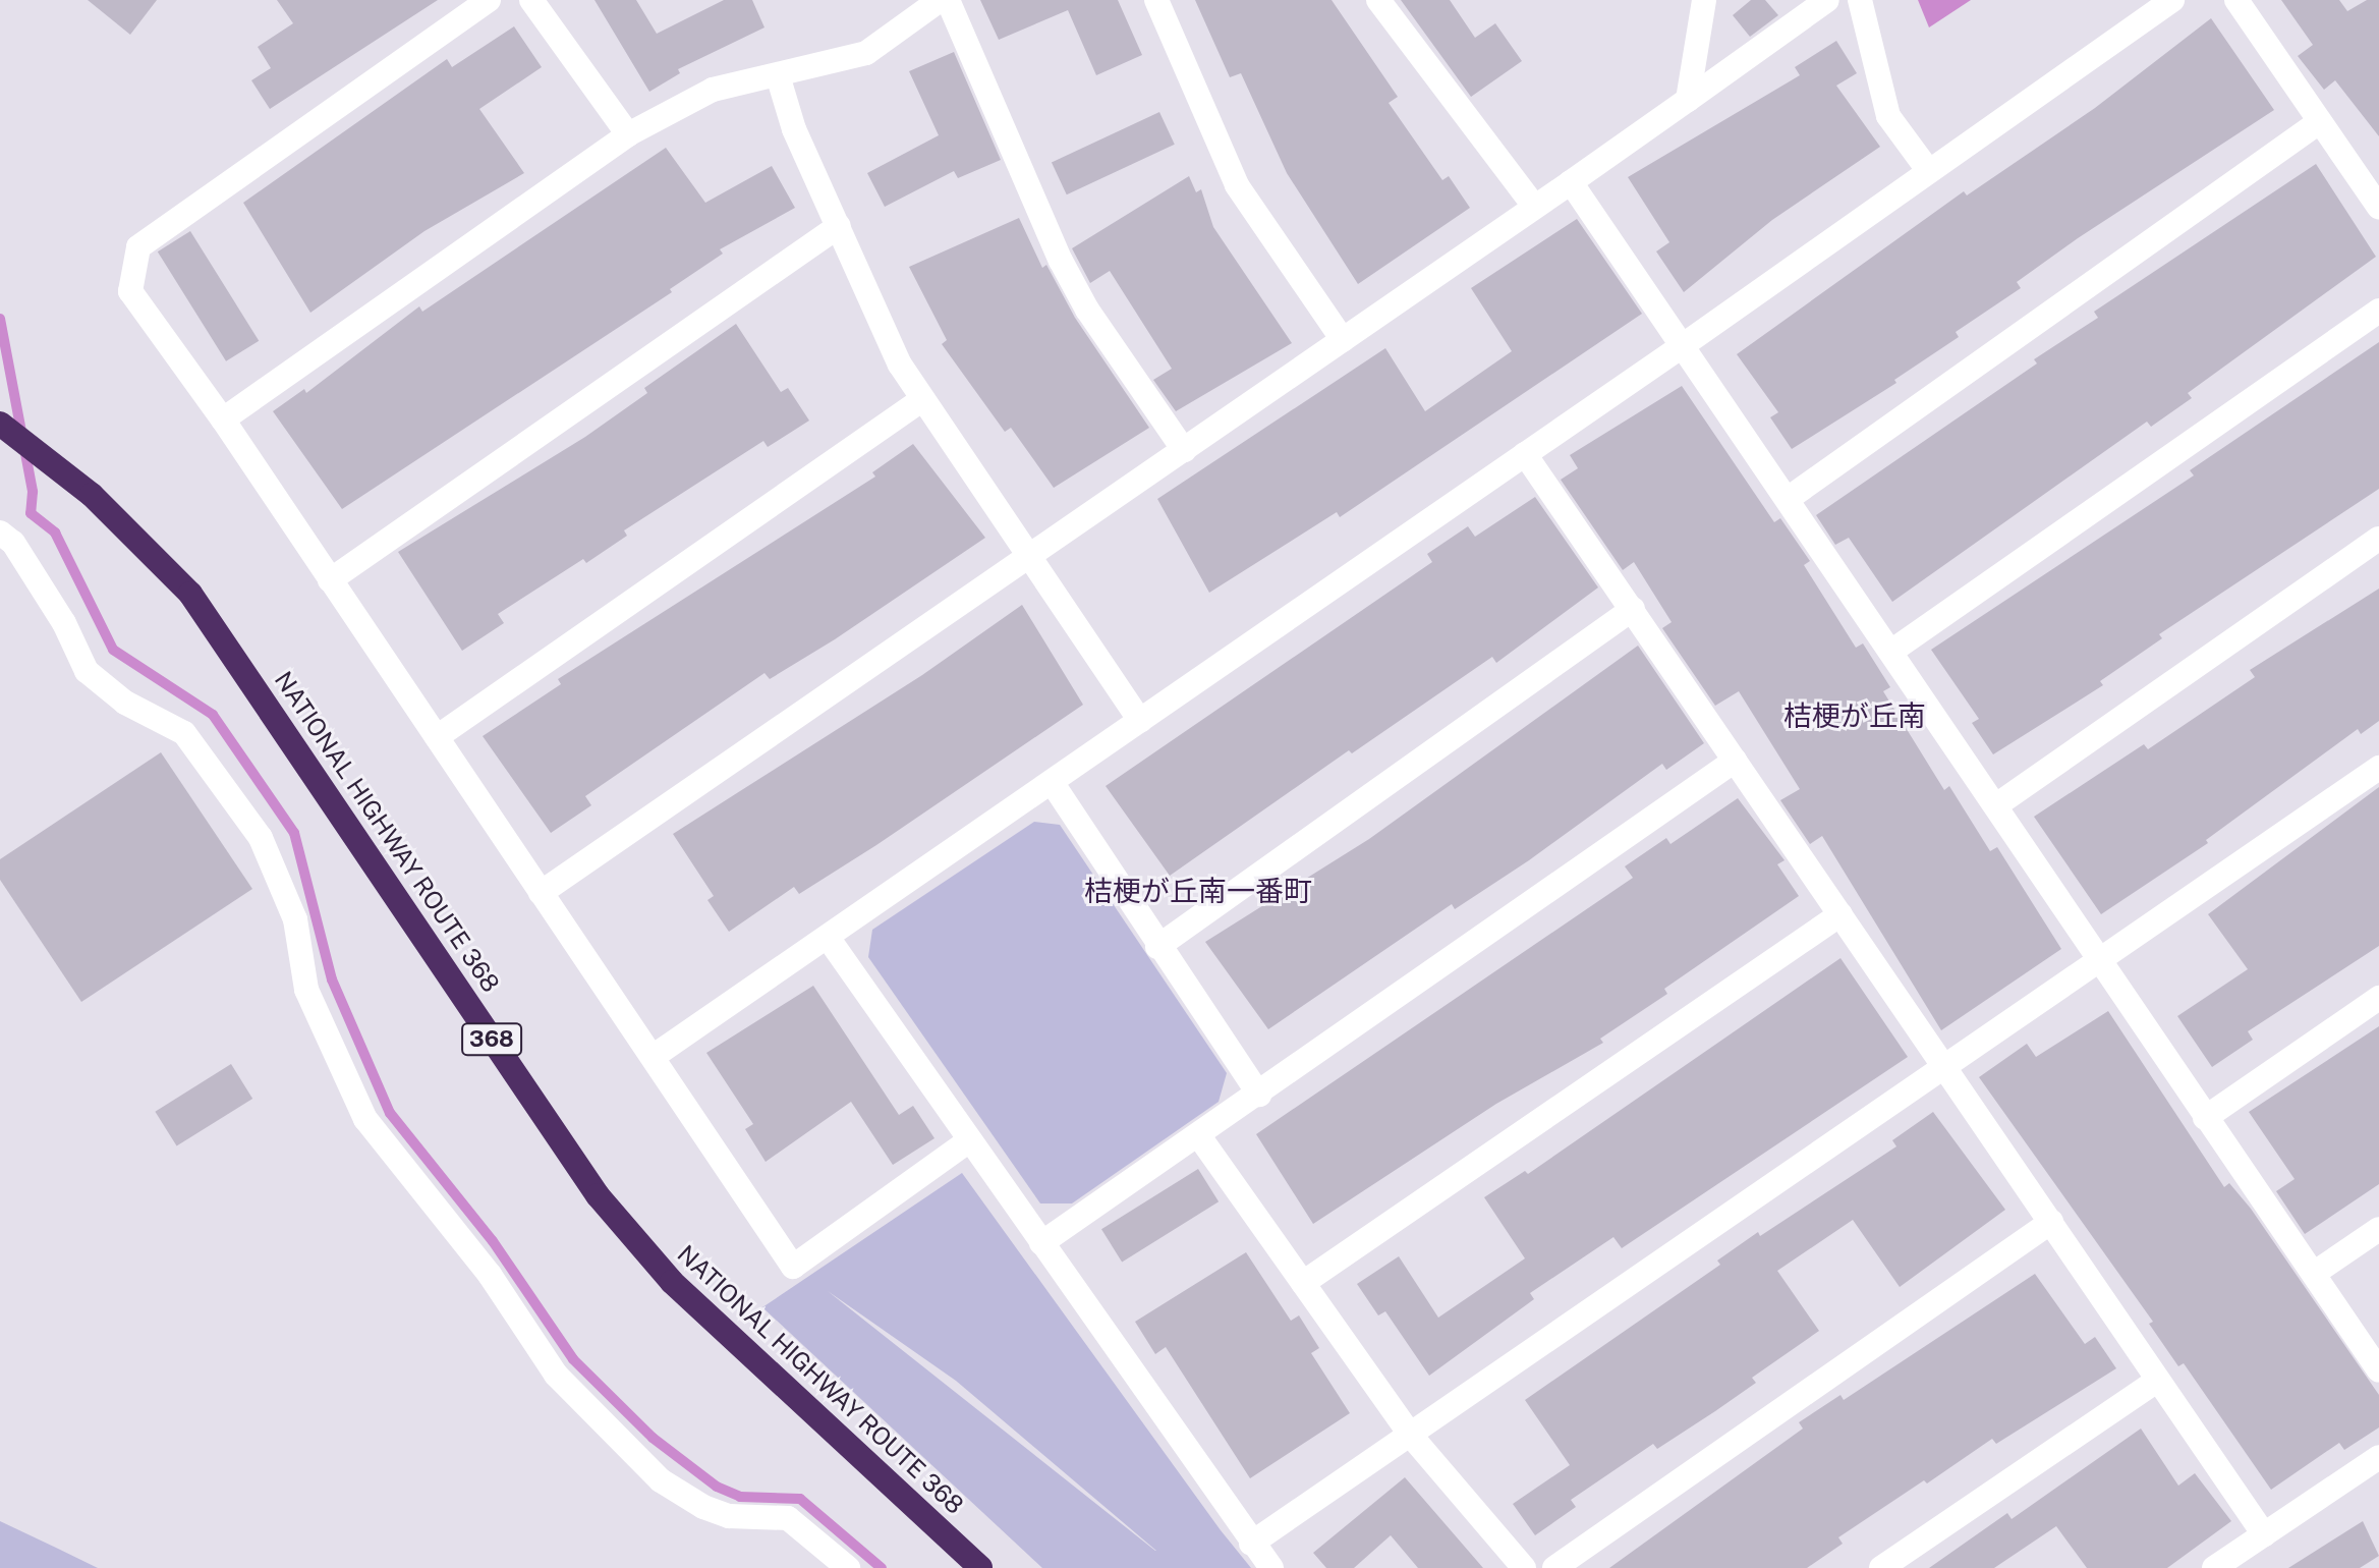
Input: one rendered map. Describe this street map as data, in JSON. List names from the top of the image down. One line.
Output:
{"streets":{"highway":["NATIONAL HIGHWAY ROUTE 368","368"]},"districts":["桔梗が丘南","桔梗が丘南一番町"]}
